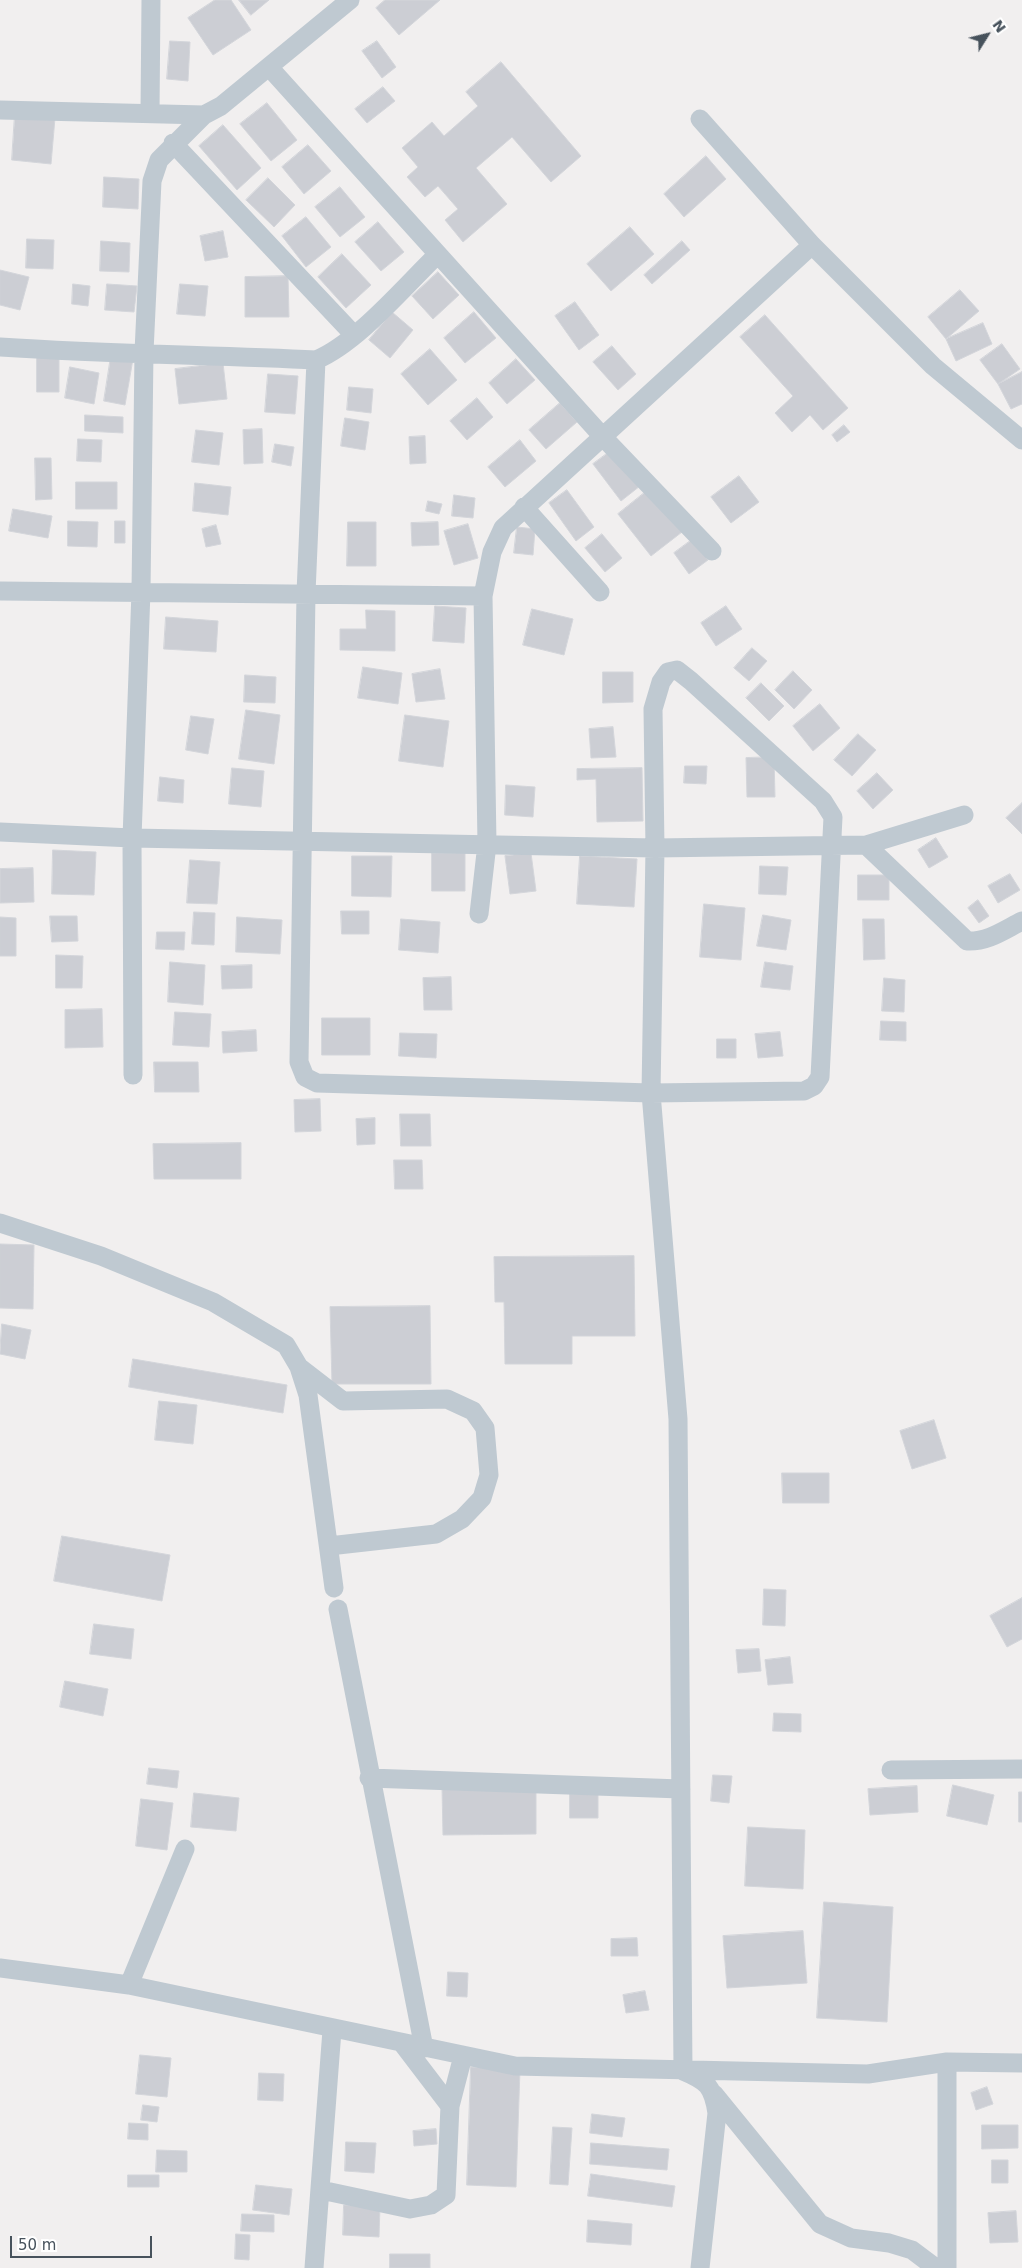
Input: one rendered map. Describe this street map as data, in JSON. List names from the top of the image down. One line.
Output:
{"scale_bar":"50 m","north":"top right"}
